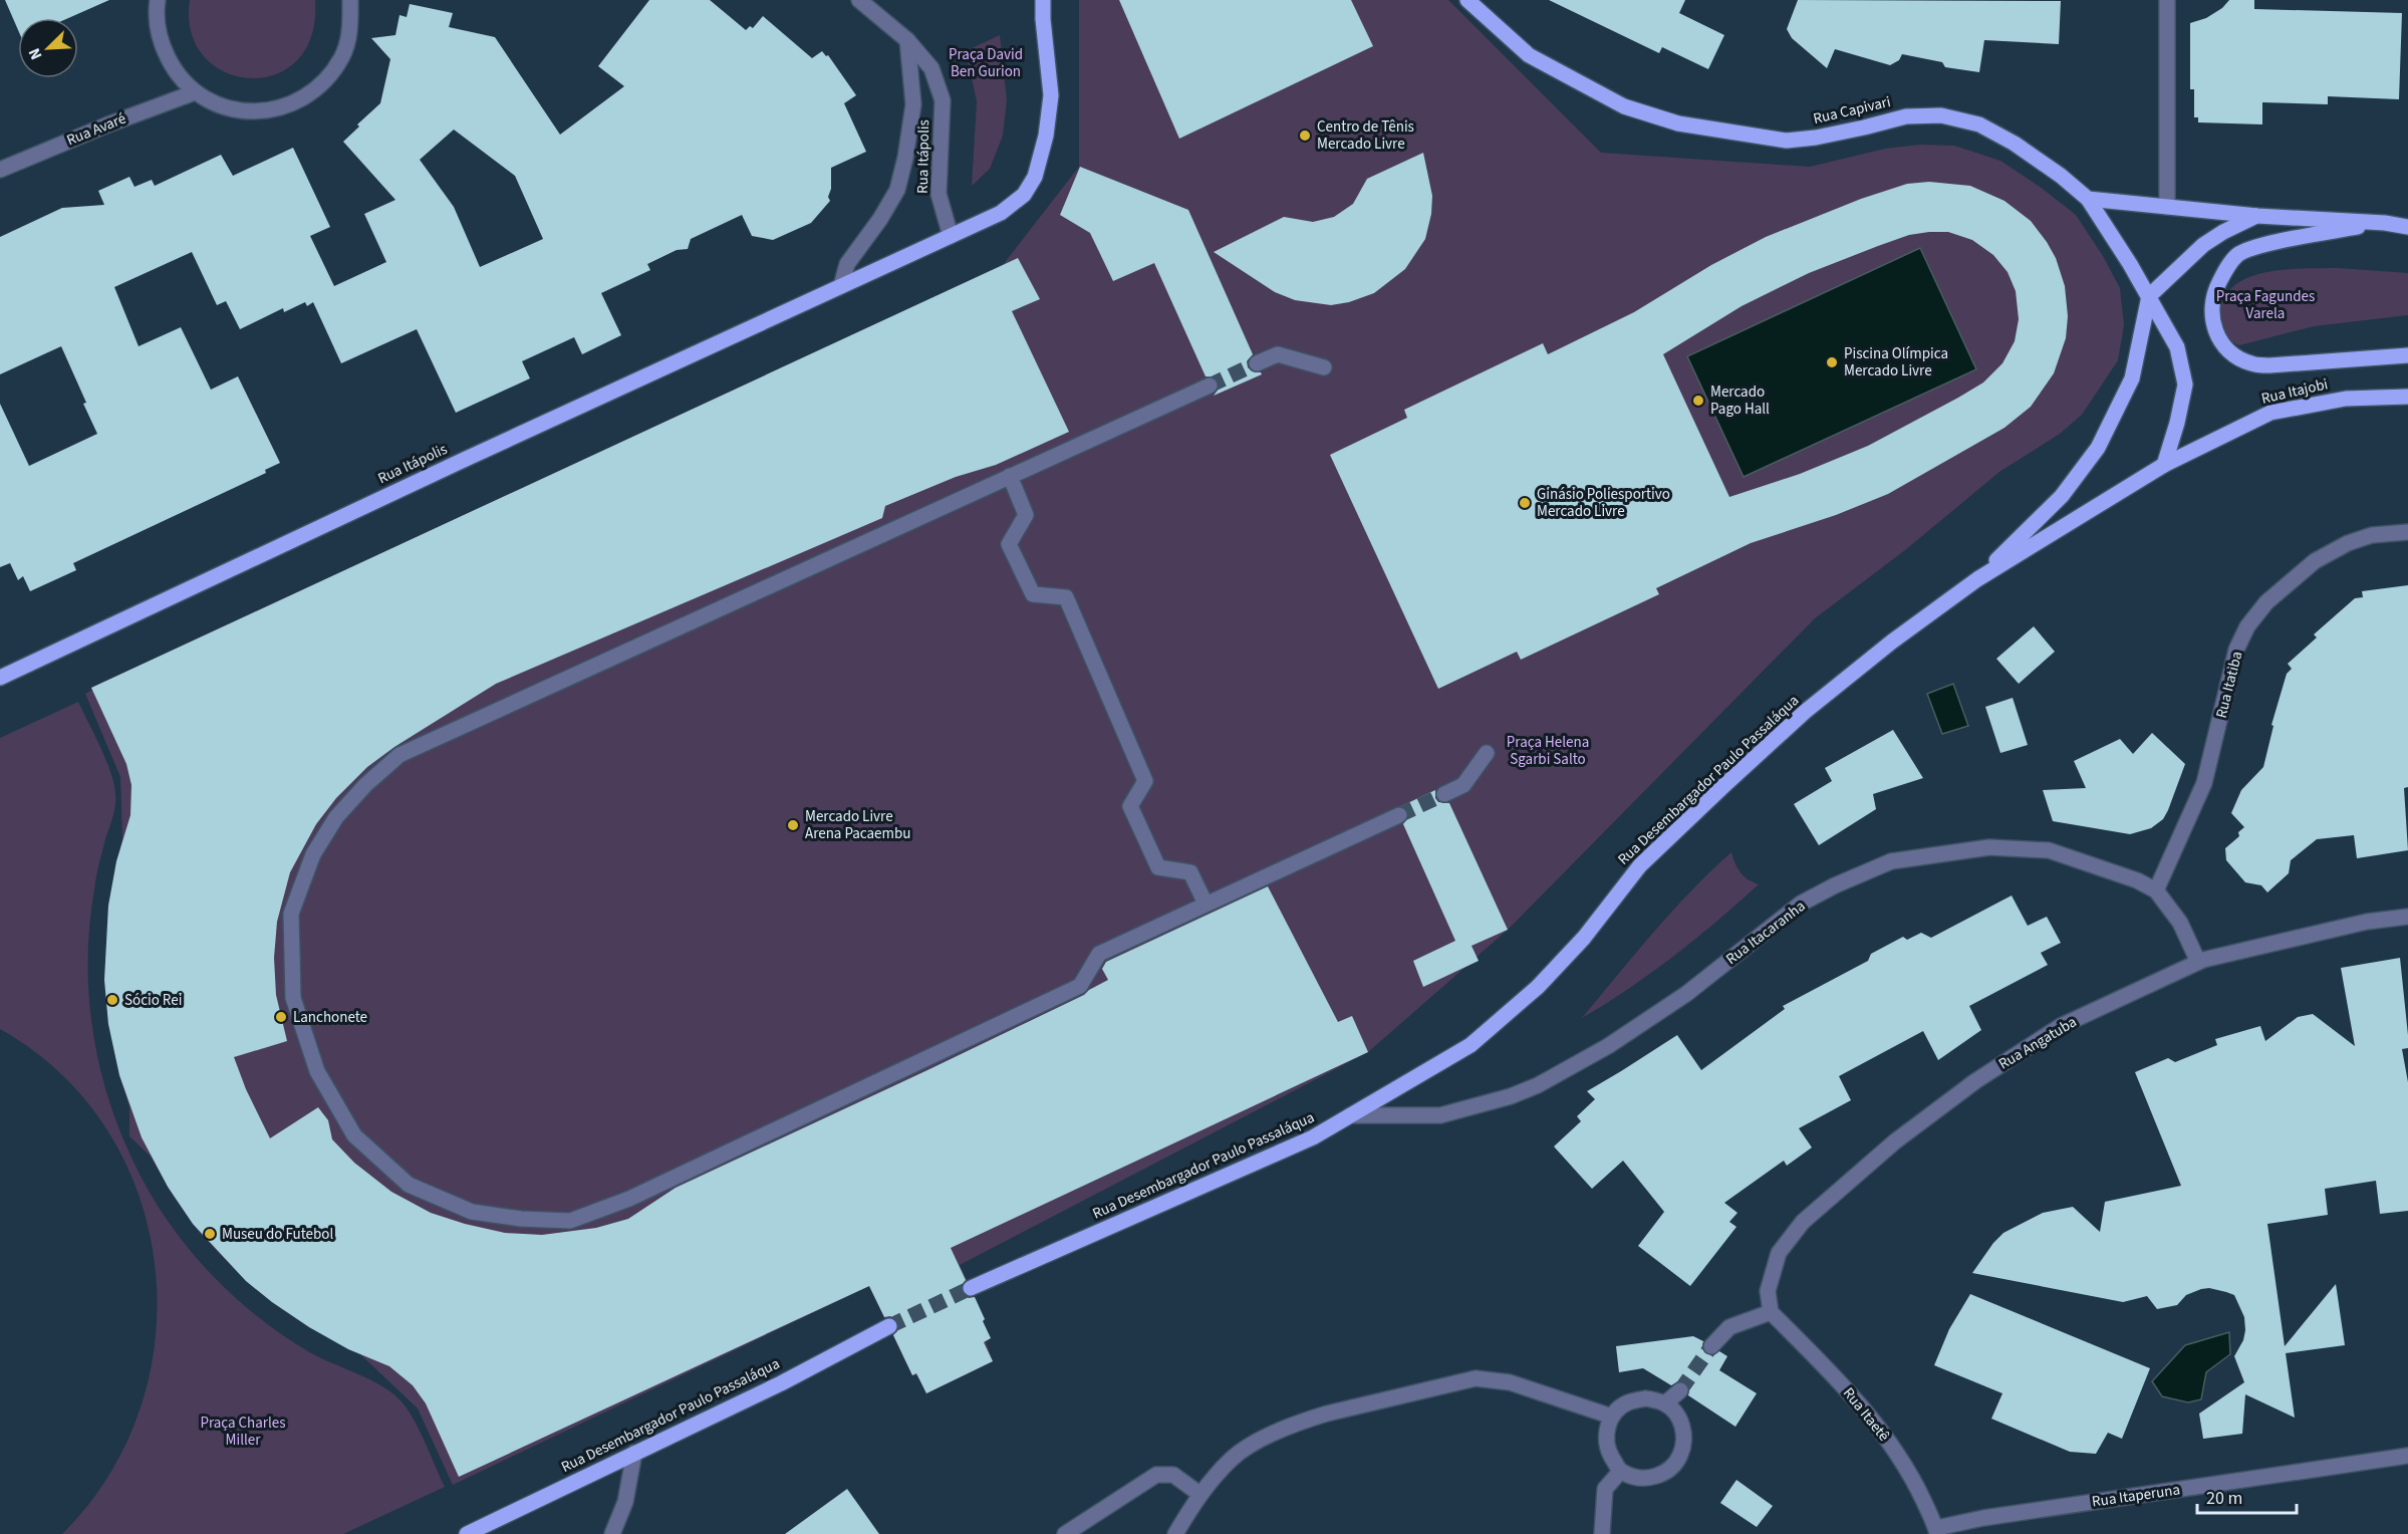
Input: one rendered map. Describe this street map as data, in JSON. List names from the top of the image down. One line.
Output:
{"streets":{"main road":["Rua Capivari","Rua Itápolis","Rua Itajobi","Rua Desembargador Paulo Passaláqua"],"street":["Rua Avaré","Rua Itatiba","Rua Itacaranha","Rua Angatuba","Rua Itaetê","Rua Itaperuna"]},"crossings":[["Rua Capivari","Rua Itajobi"],["Rua Capivari","Rua Desembargador Paulo Passaláqua"],["Rua Itajobi","Rua Desembargador Paulo Passaláqua"],["Rua Itatiba","Rua Itacaranha"],["Rua Desembargador Paulo Passaláqua","Rua Itacaranha"],["Rua Itacaranha","Rua Angatuba"],["Rua Angatuba","Rua Itaetê"],["Rua Itaetê","Rua Itaperuna"]],"parks":["Praça David Ben Gurion","Praça Fagundes Varela","Praça Helena Sgarbi Salto","Praça Charles Miller"],"places":["Centro de Tênis Mercado Livre","Piscina Olímpica Mercado Livre","Mercado Pago Hall","Ginásio Poliesportivo Mercado Livre","Mercado Livre Arena Pacaembu","Sócio Rei","Lanchonete","Museu do Futebol"],"scale_bar":"20 m","north":"bottom left"}
